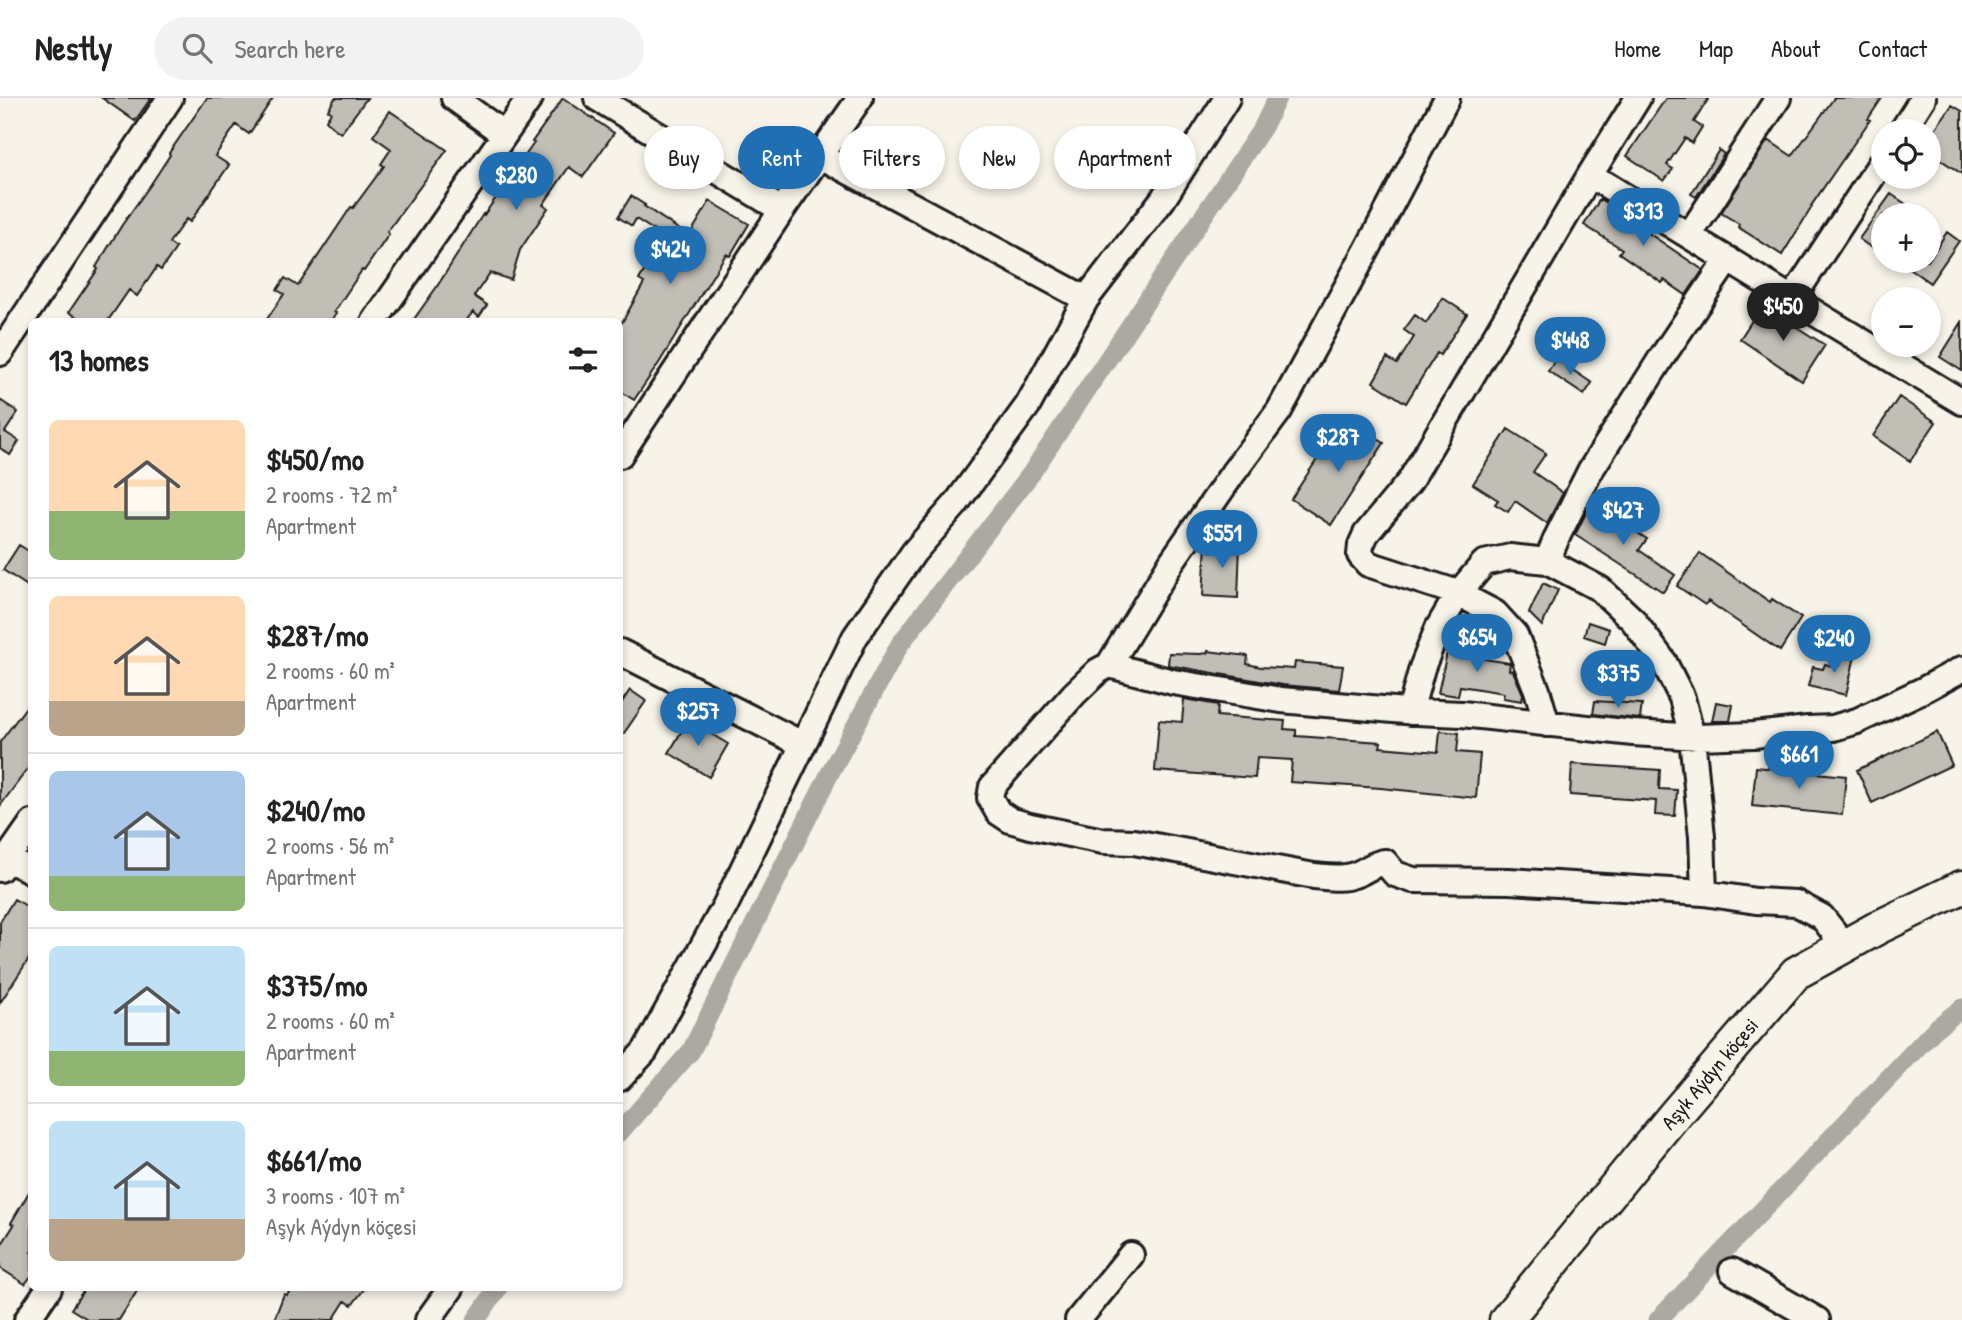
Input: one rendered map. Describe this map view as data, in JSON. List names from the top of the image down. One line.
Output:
{"streets":{"main road":["Aşyk Aýdyn köçesi"]},"page":{"header":"Nestly","search":"Search here","nav":["Home","Map","About","Contact"],"map_buttons":["+","−"],"chip":["Buy","Rent","Filters","New","Apartment"],"price":["$280","$313","$424","$450","$448","$287","$427","$551","$654","$240","$375","$257","$661"],"heading":"13 homes","list":[{"name":"$450/mo","note":"2 rooms · 72 m² · Apartment"},{"name":"$287/mo","note":"2 rooms · 60 m² · Apartment"},{"name":"$240/mo","note":"2 rooms · 56 m² · Apartment"},{"name":"$375/mo","note":"2 rooms · 60 m² · Apartment"},{"name":"$661/mo","note":"3 rooms · 107 m² · Aşyk Aýdyn köçesi"}]}}
